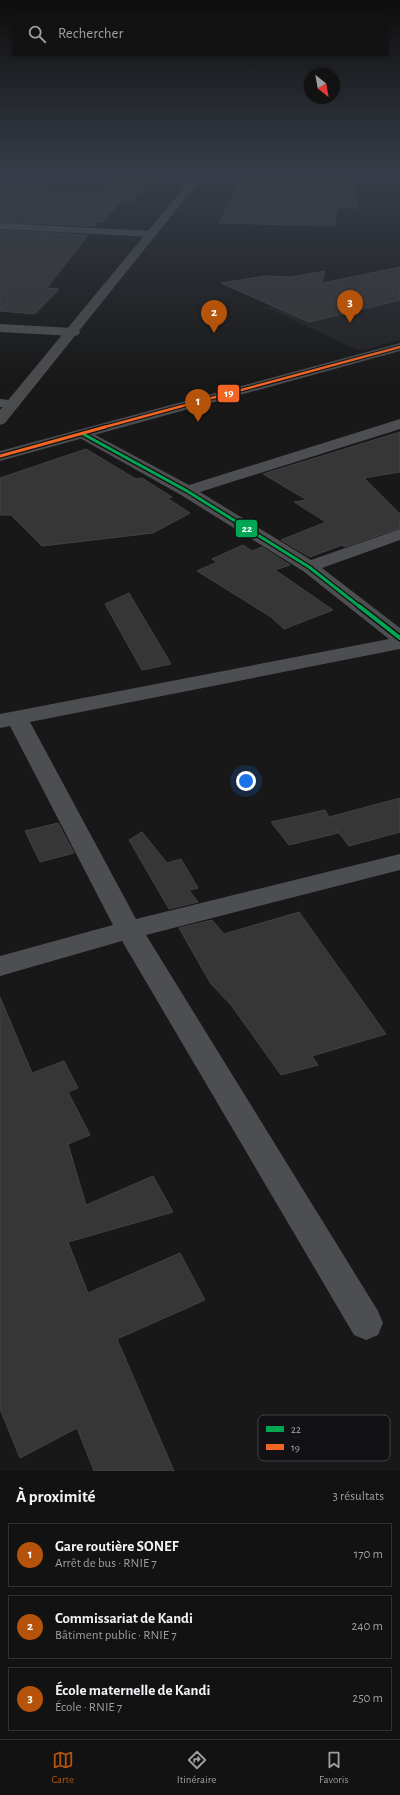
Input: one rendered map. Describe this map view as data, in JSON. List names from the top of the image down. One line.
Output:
{"lines":["transit line 19","transit line 22"],"legend":["22","19"],"north":"bottom right","page":{"search":"Rechercher","pins":["3","2","1"],"heading":["À proximité","3 résultats"],"list":[{"mark":"1","name":"Gare routière SONEF","note":"Arrêt de bus · RNIE 7","value":"170 m"},{"mark":"2","name":"Commissariat de Kandi","note":"Bâtiment public · RNIE 7","value":"240 m"},{"mark":"3","name":"École maternelle de Kandi","note":"École · RNIE 7","value":"250 m"}],"nav":["Carte","Itinéraire","Favoris"]}}
